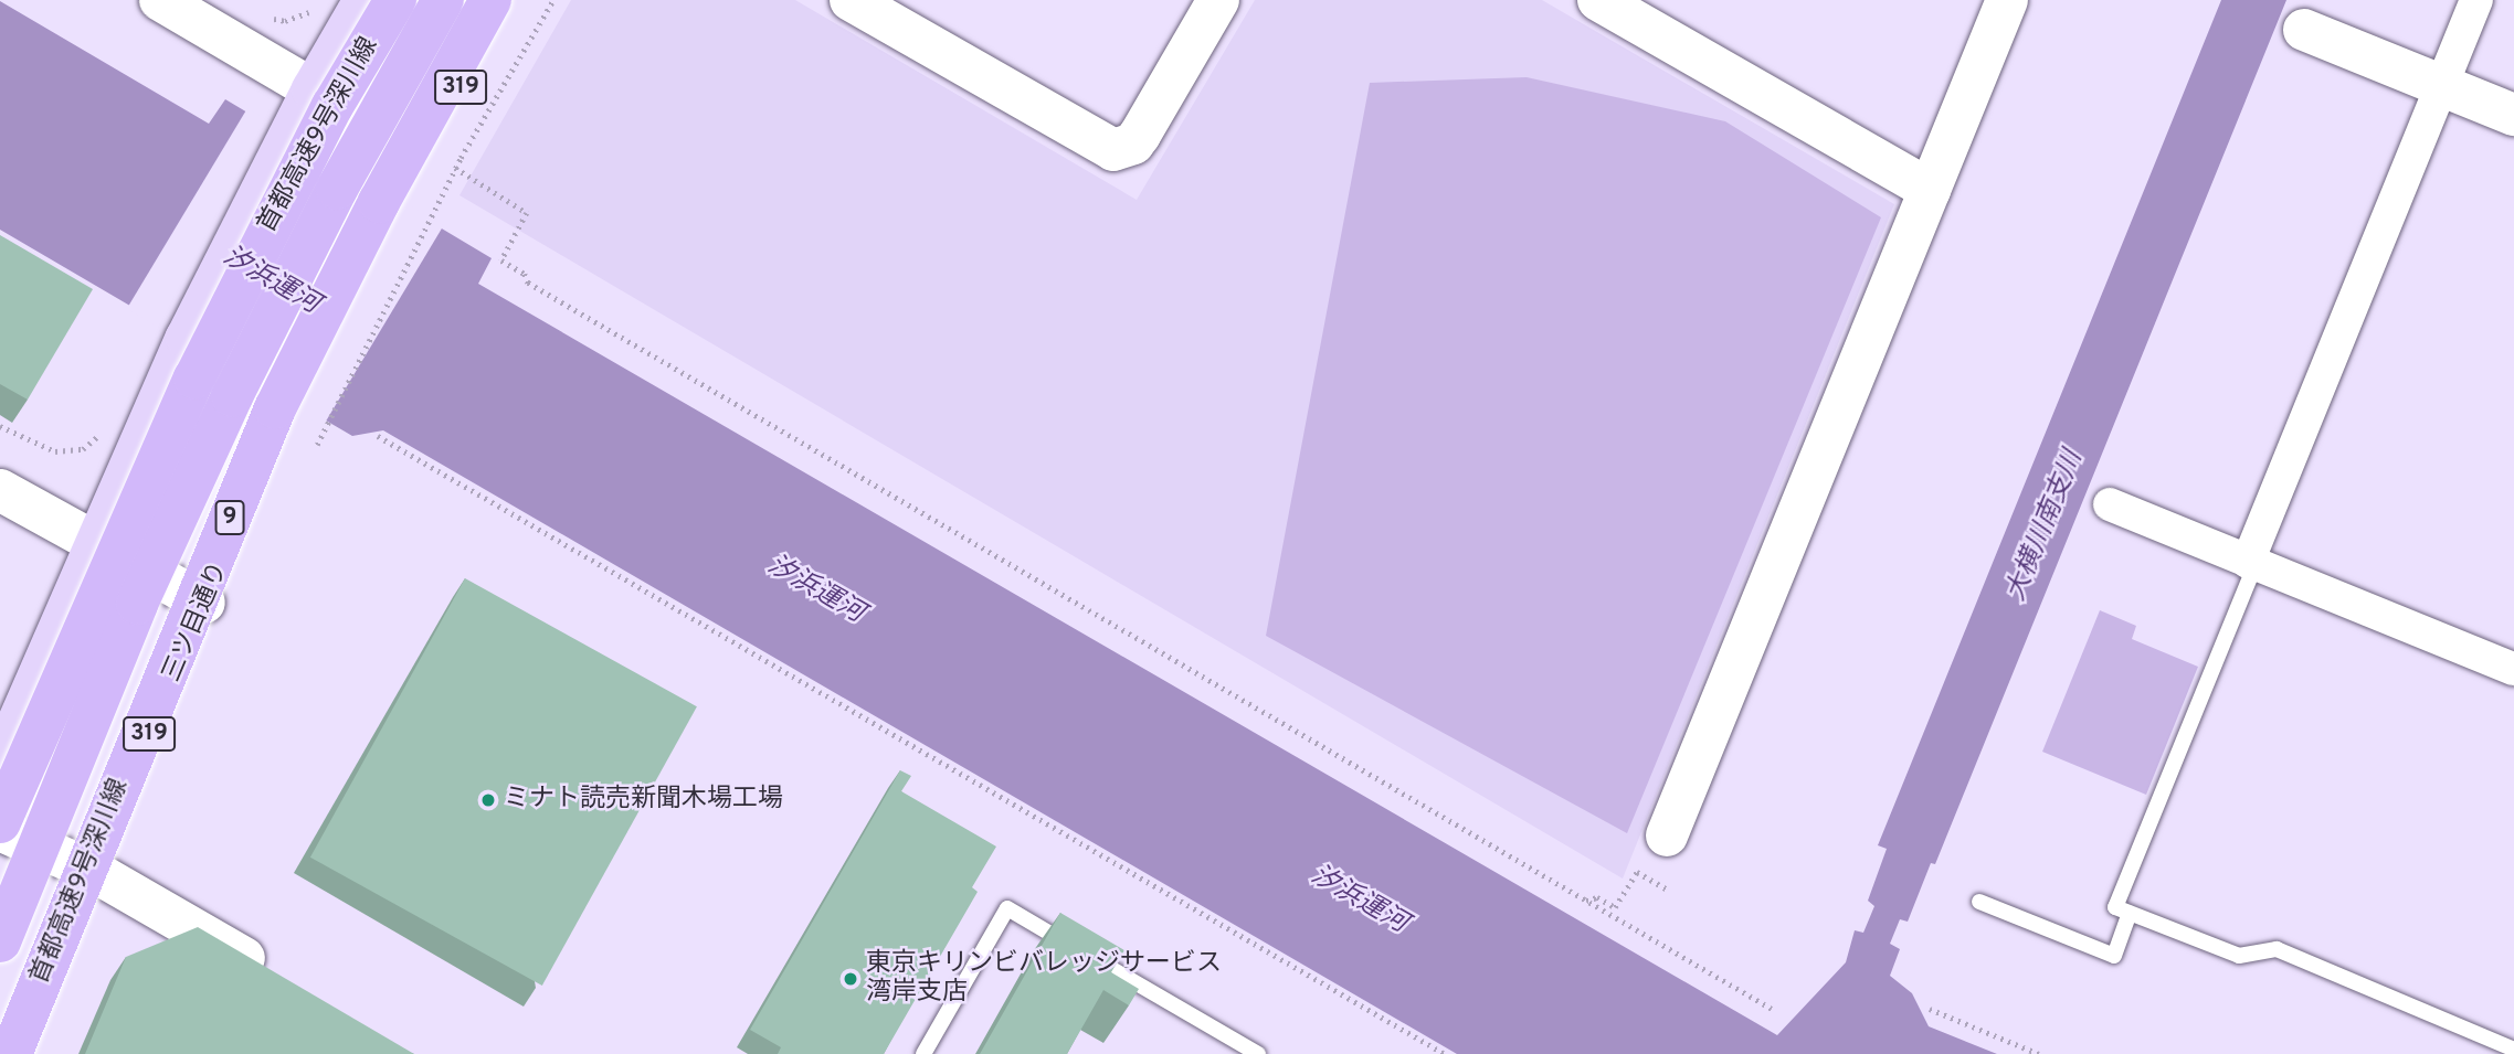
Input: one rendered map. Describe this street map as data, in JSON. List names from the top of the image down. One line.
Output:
{"streets":{"highway":["首都高速9号深川線","9"],"main road":["319","三ツ目通り"]},"water":["汐浜運河","大横川南支川"],"places":["ミナト読売新聞木場工場","東京キリンビバレッジサービス 湾岸支店"]}
